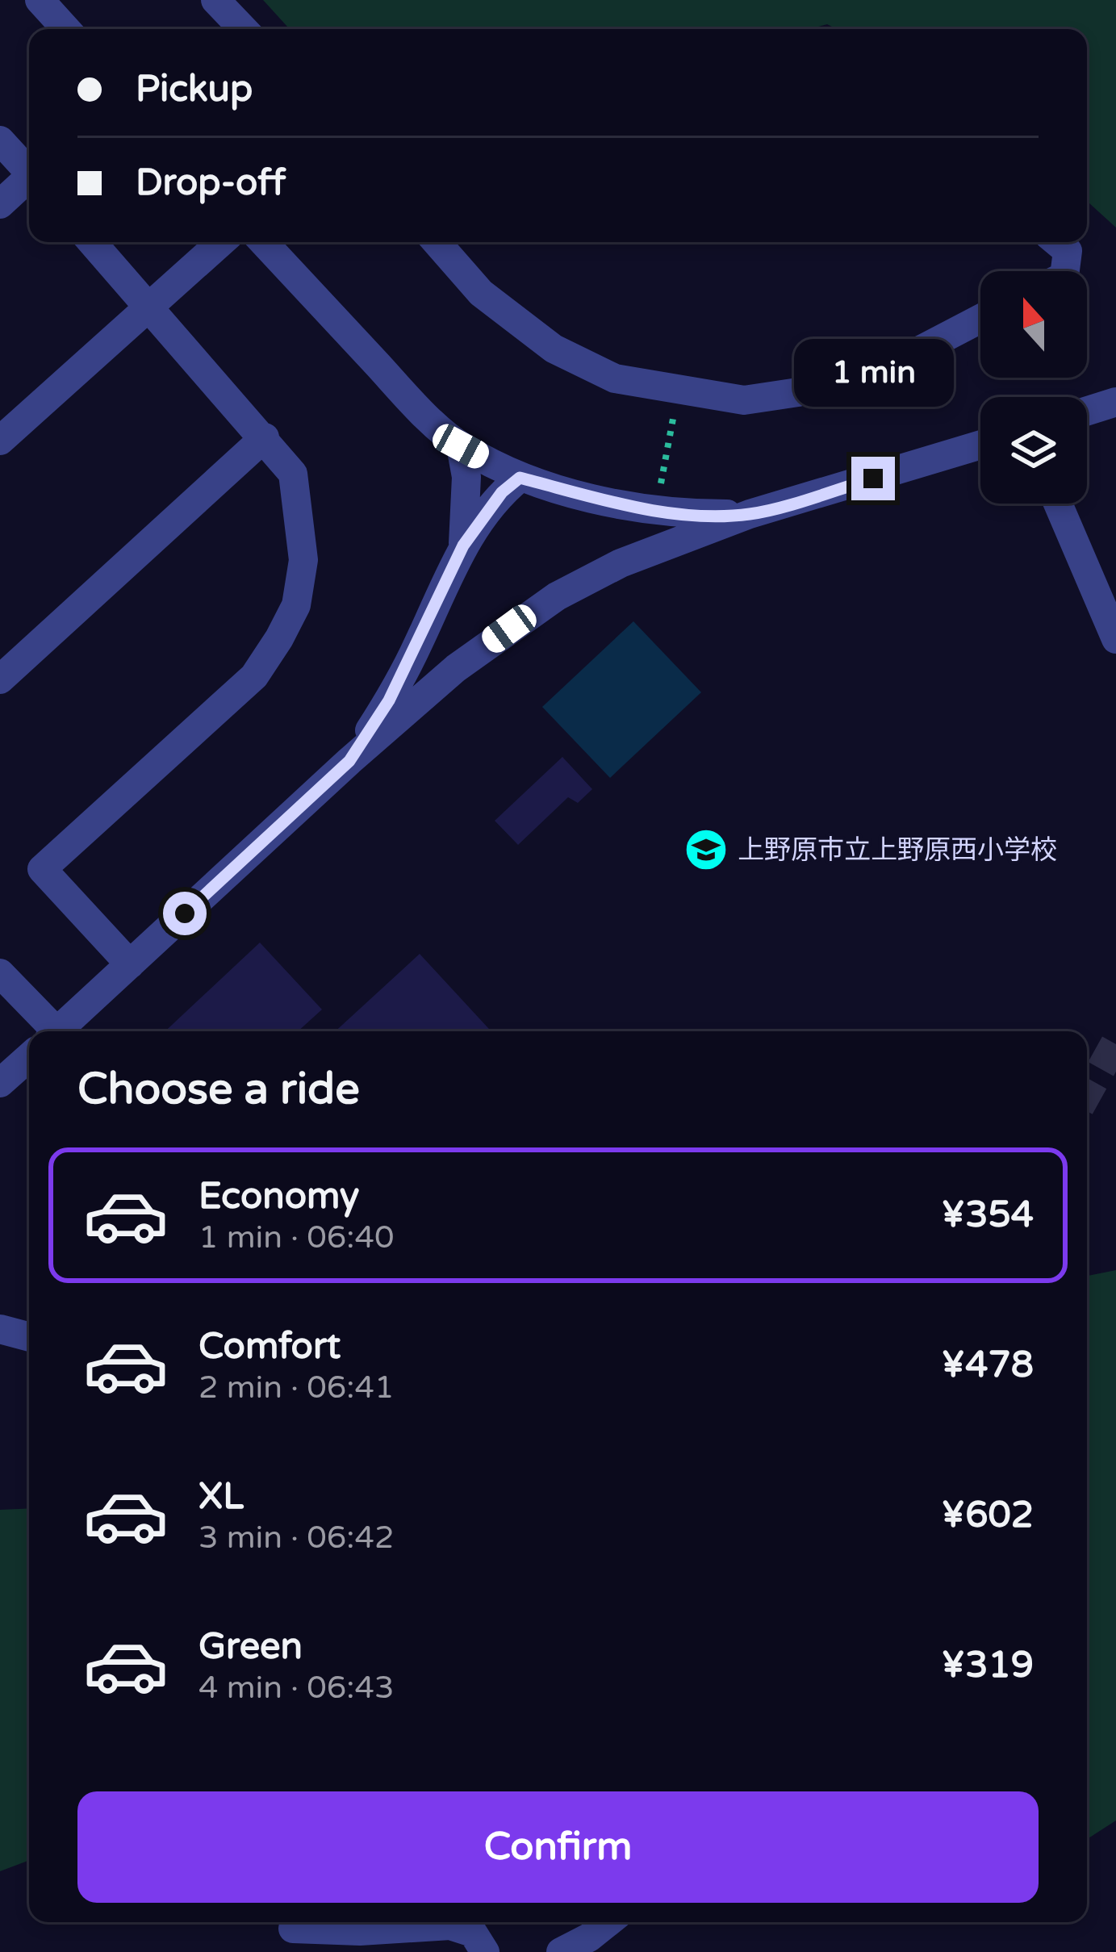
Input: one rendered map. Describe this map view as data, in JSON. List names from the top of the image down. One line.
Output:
{"places":{"school or university":["上野原市立上野原西小学校"]},"north":"top","page":{"banner":["Pickup","Drop-off"],"bubble":"1 min","heading":"Choose a ride","list":[{"name":"Economy","note":"1 min · 06:40","value":"¥354"},{"name":"Comfort","note":"2 min · 06:41","value":"¥478"},{"name":"XL","note":"3 min · 06:42","value":"¥602"},{"name":"Green","note":"4 min · 06:43","value":"¥319"}],"buttons":"Confirm"}}
